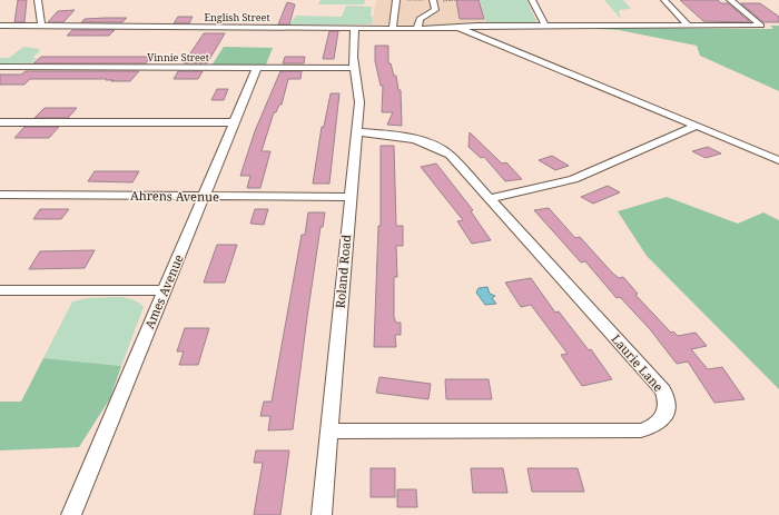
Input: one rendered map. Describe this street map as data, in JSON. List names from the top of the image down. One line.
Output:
{"streets":{"street":["English Street","Vinnie Street","Ahrens Avenue","Roland Road","Ames Avenue","Laurie Lane"]},"crossings":[["English Street","Roland Road"],["Vinnie Street","Roland Road"],["Vinnie Street","Ames Avenue"],["Ahrens Avenue","Roland Road"],["Ahrens Avenue","Ames Avenue"],["Roland Road","Laurie Lane"]]}
